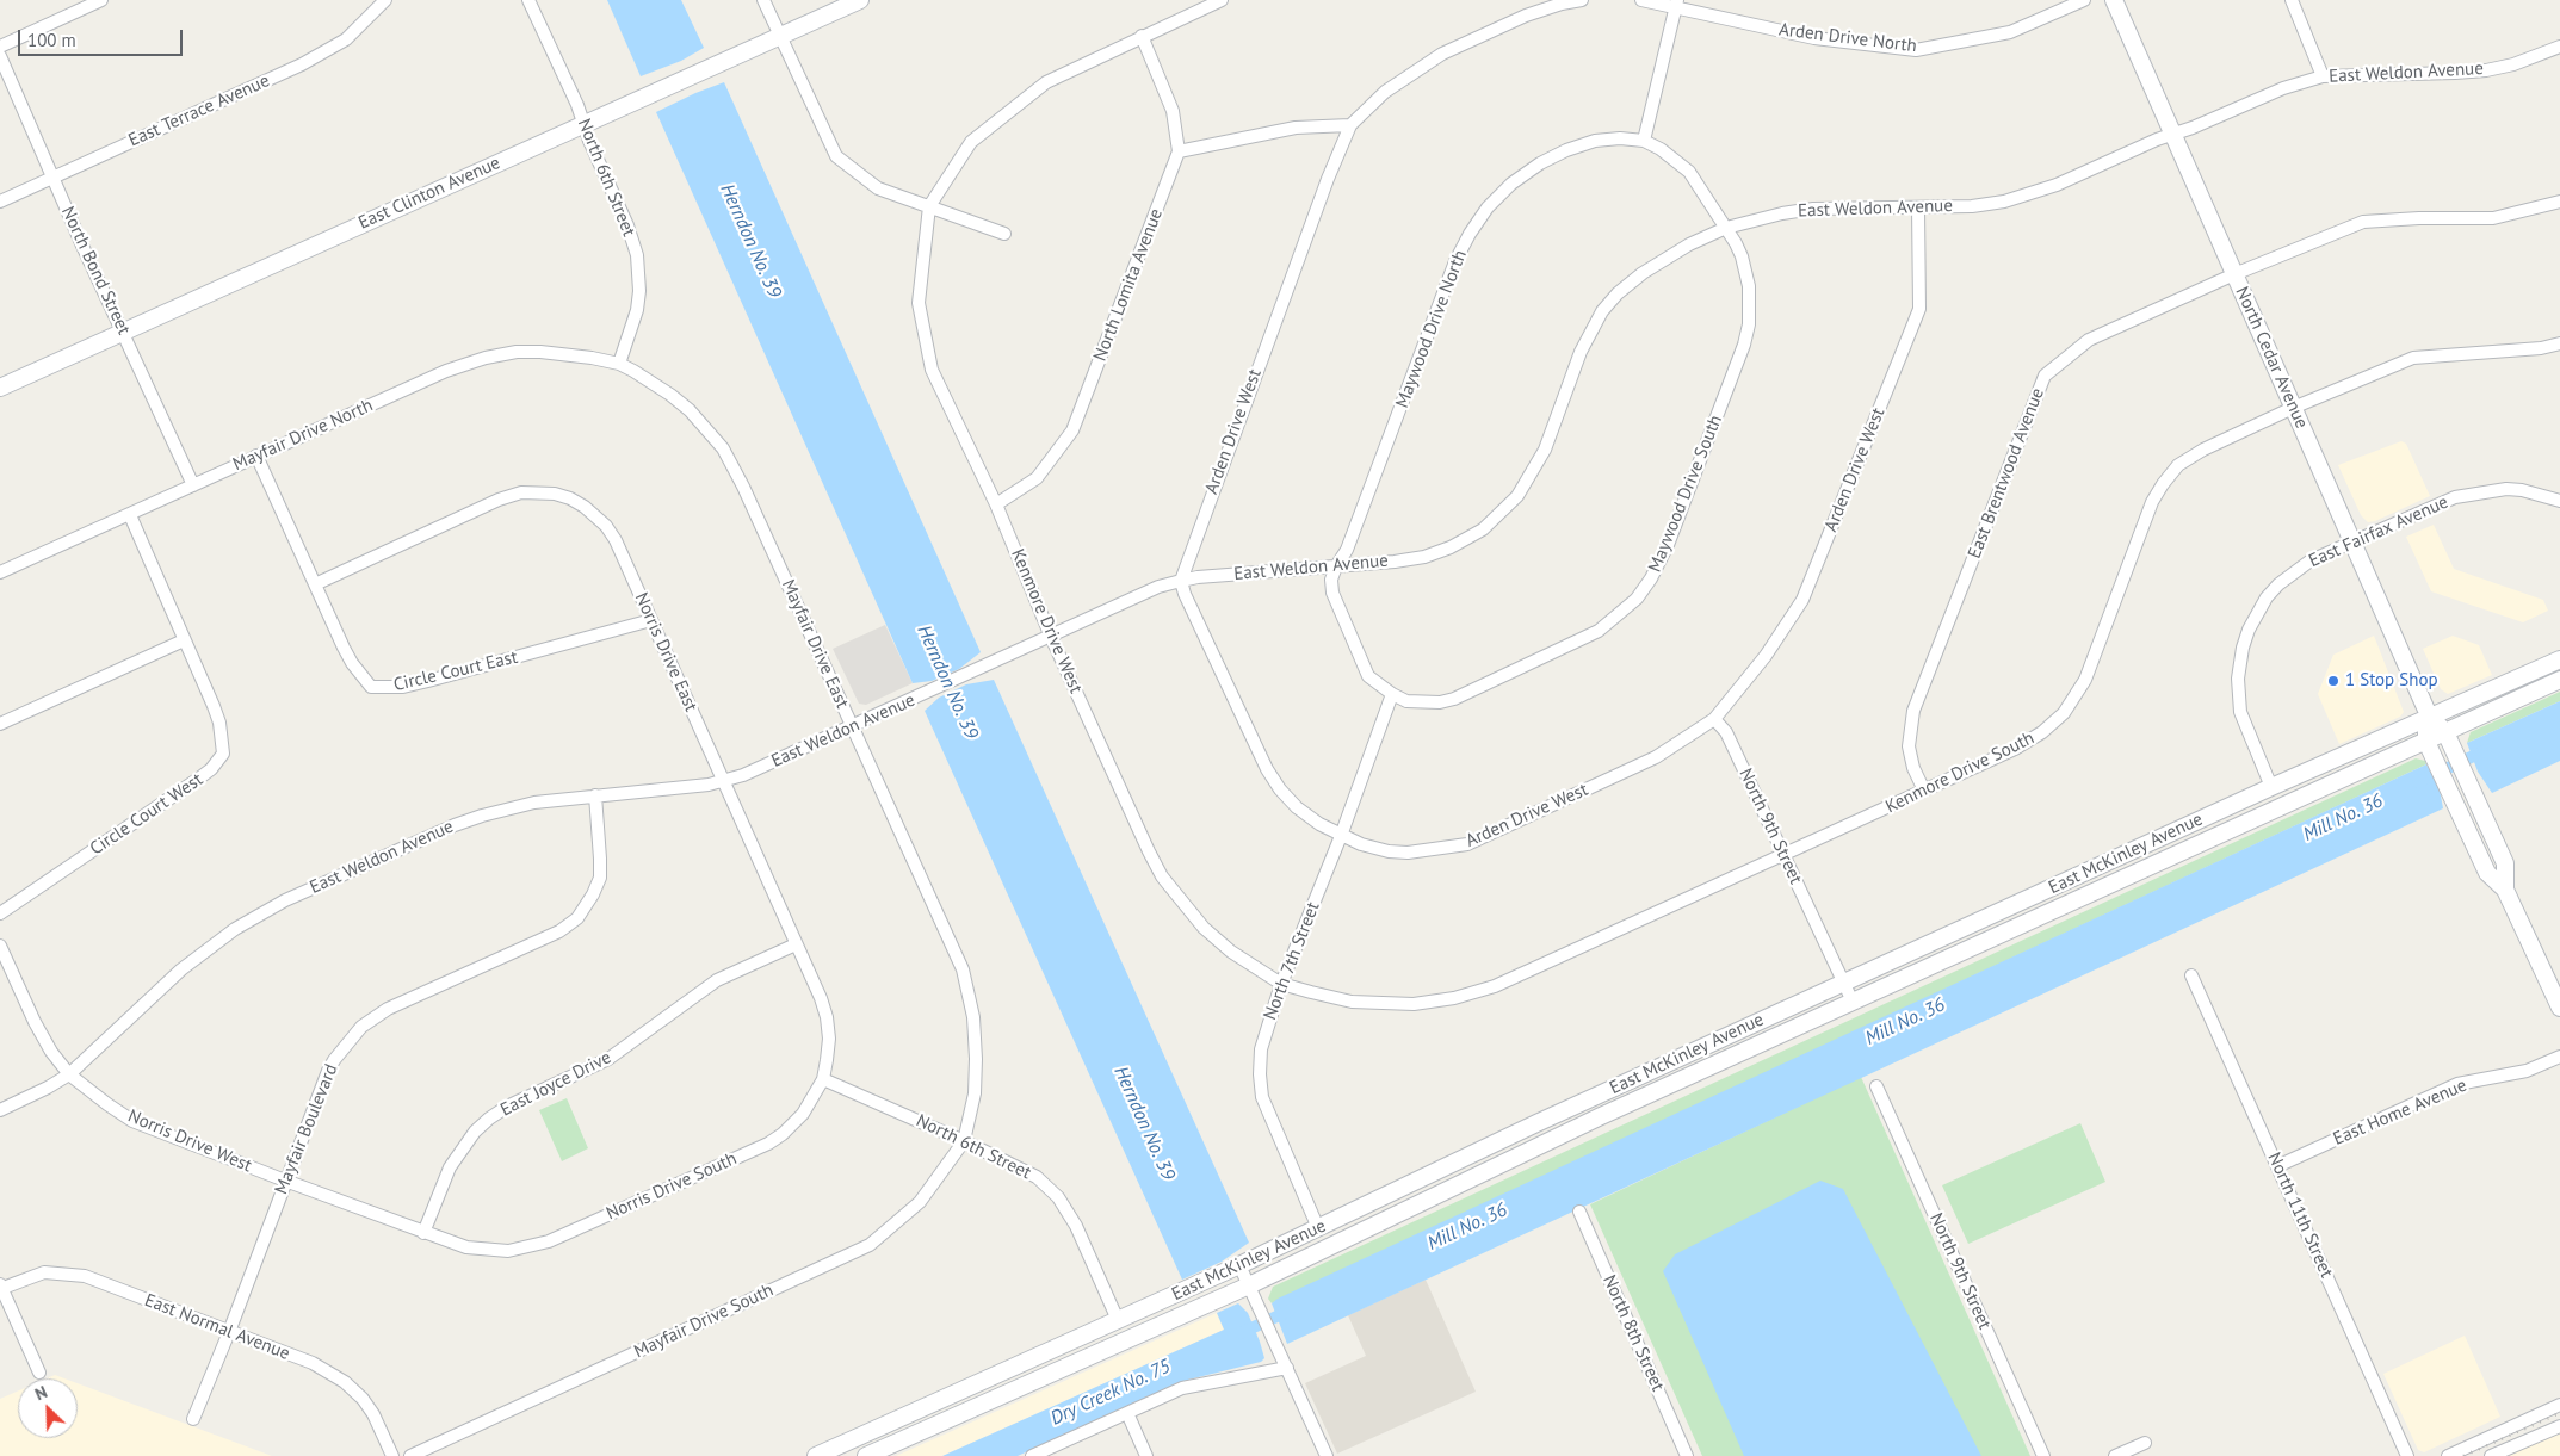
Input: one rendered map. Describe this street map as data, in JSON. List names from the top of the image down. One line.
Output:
{"streets":{"main road":["East Clinton Avenue","North Cedar Avenue","East McKinley Avenue"],"street":["Arden Drive North","East Weldon Avenue","East Terrace Avenue","North 6th Street","North Bond Street","North Lomita Avenue","Maywood Drive North","Arden Drive West","Mayfair Drive North","East Brentwood Avenue","Maywood Drive South","East Fairfax Avenue","Kenmore Drive West","Mayfair Drive East","Norris Drive East","Circle Court East","Kenmore Drive South","Circle Court West","North 9th Street","North 7th Street","East Joyce Drive","East Home Avenue","Mayfair Boulevard","Norris Drive West","Norris Drive South","North 11th Street","Mayfair Drive South","East Normal Avenue","North 8th Street"]},"crossings":[["East Weldon Avenue","Maywood Drive North"],["East Weldon Avenue","North Cedar Avenue"],["East Weldon Avenue","Arden Drive West"],["East Weldon Avenue","Maywood Drive South"],["East Weldon Avenue","Kenmore Drive West"],["East Weldon Avenue","Mayfair Drive East"],["East Weldon Avenue","Norris Drive East"],["East Weldon Avenue","Mayfair Boulevard"],["East Weldon Avenue","Norris Drive West"],["East Terrace Avenue","North Bond Street"],["North 6th Street","East Clinton Avenue"],["North 6th Street","Mayfair Drive North"],["North 6th Street","Mayfair Drive East"],["North 6th Street","Norris Drive East"],["North 6th Street","East McKinley Avenue"],["North 6th Street","Norris Drive South"],["North 6th Street","Mayfair Drive South"],["East Clinton Avenue","North Bond Street"],["North Bond Street","Mayfair Drive North"],["North Lomita Avenue","Kenmore Drive West"],["Maywood Drive North","Maywood Drive South"],["North Cedar Avenue","East Brentwood Avenue"],["North Cedar Avenue","East Fairfax Avenue"],["North Cedar Avenue","Kenmore Drive South"],["North Cedar Avenue","East McKinley Avenue"],["Arden Drive West","North 9th Street"],["Arden Drive West","North 7th Street"],["Mayfair Drive North","Mayfair Drive East"],["Mayfair Drive North","Circle Court East"],["Mayfair Drive North","Circle Court West"],["East Brentwood Avenue","Kenmore Drive South"],["Maywood Drive South","North 7th Street"],["East Fairfax Avenue","East McKinley Avenue"],["Kenmore Drive West","Kenmore Drive South"],["Kenmore Drive West","North 7th Street"],["Mayfair Drive East","Mayfair Drive South"],["Norris Drive East","Circle Court East"],["Norris Drive East","East Joyce Drive"],["Norris Drive East","Norris Drive South"],["Kenmore Drive South","North 9th Street"],["Kenmore Drive South","North 7th Street"],["North 9th Street","East McKinley Avenue"],["East McKinley Avenue","North 7th Street"],["East Joyce Drive","Norris Drive West"],["East Home Avenue","North 11th Street"],["Mayfair Boulevard","Norris Drive West"],["Mayfair Boulevard","East Normal Avenue"],["Norris Drive West","Norris Drive South"]],"water":["Herndon No. 39","Mill No. 36","Dry Creek No. 75"],"places":["1 Stop Shop"],"scale_bar":"100 m","north":"top left"}
